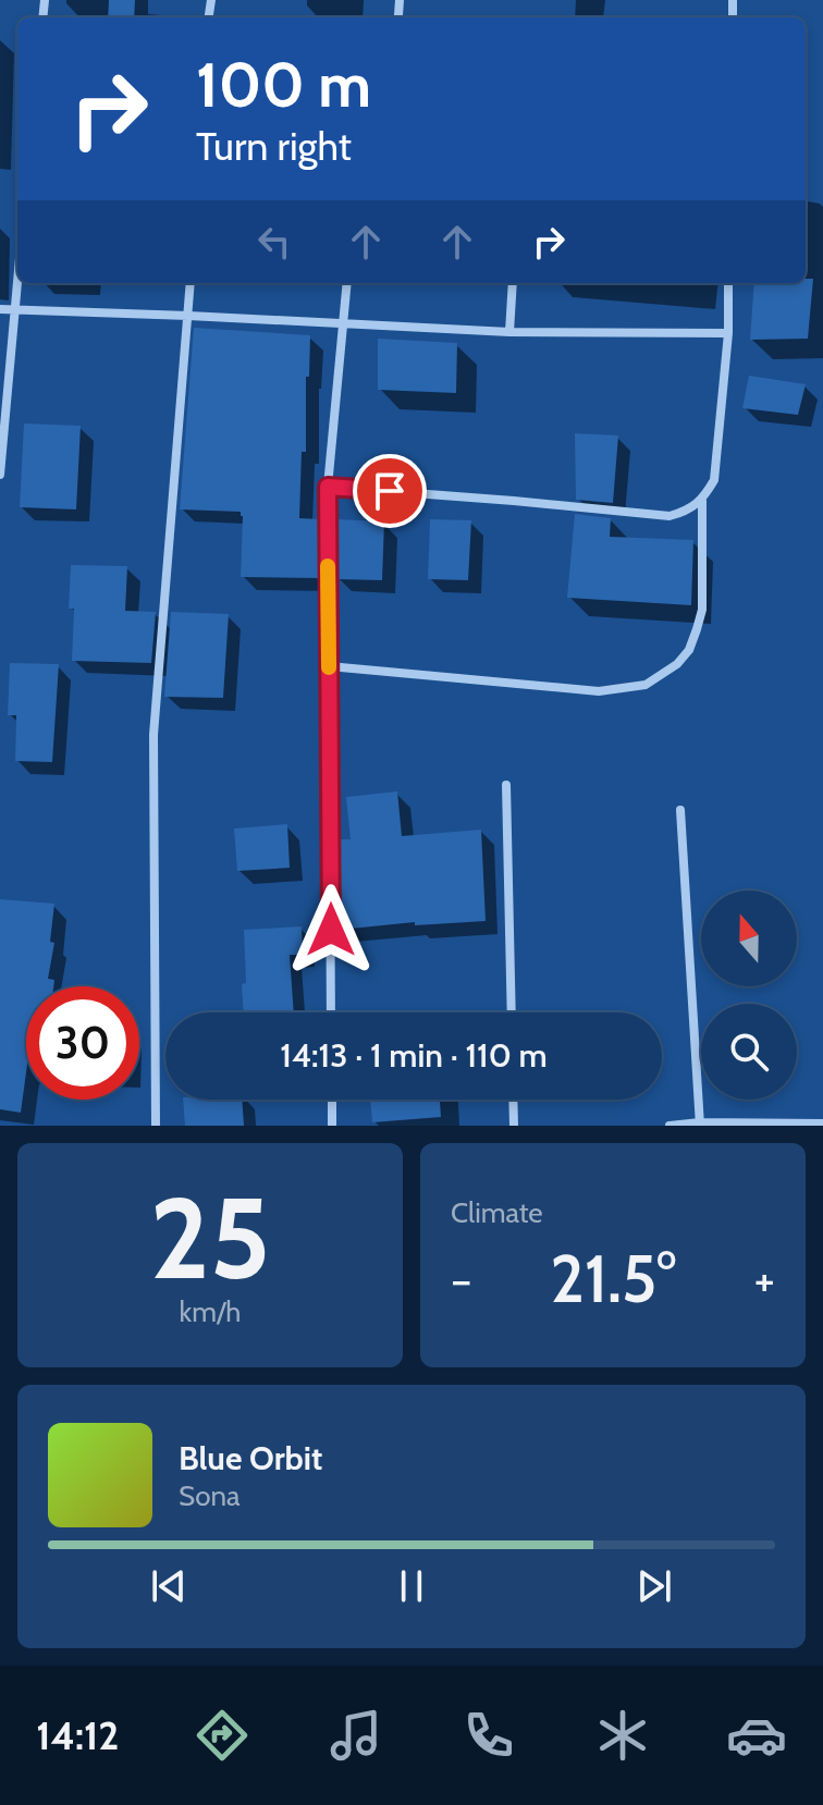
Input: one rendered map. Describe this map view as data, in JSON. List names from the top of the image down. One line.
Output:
{"north":"top","page":{"turn":["100 m","Turn right"],"limit":"30","trip":"14:13 · 1 min · 110 m","tile":[["25","km/h"],"Climate"],"heat":["−","21.5°","+"],"song":["Blue Orbit","Sona"],"tabs":"14:12"}}
